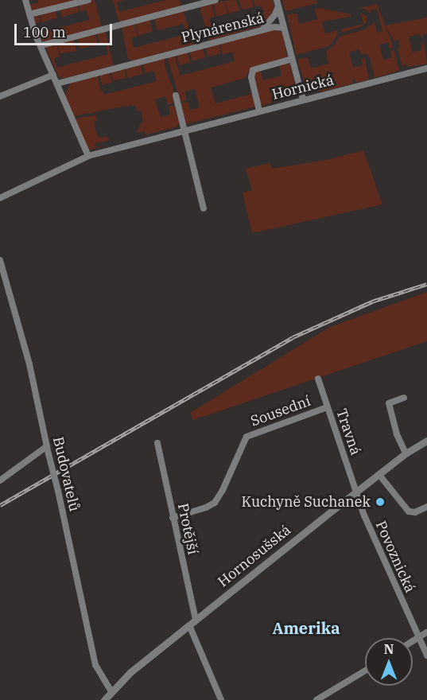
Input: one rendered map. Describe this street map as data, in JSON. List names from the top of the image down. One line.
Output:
{"streets":{"street":["Plynárenská","Hornická","Sousední","Travná","Budovatelů","Protější","Hornosušská","Povoznická"]},"crossings":[["Sousední","Travná"],["Sousední","Protější"],["Travná","Hornosušská"],["Travná","Povoznická"],["Budovatelů","Hornosušská"],["Protější","Hornosušská"],["Hornosušská","Povoznická"]],"districts":["Amerika"],"places":["Kuchyně Suchanek"],"scale_bar":"100 m","north":"top"}
